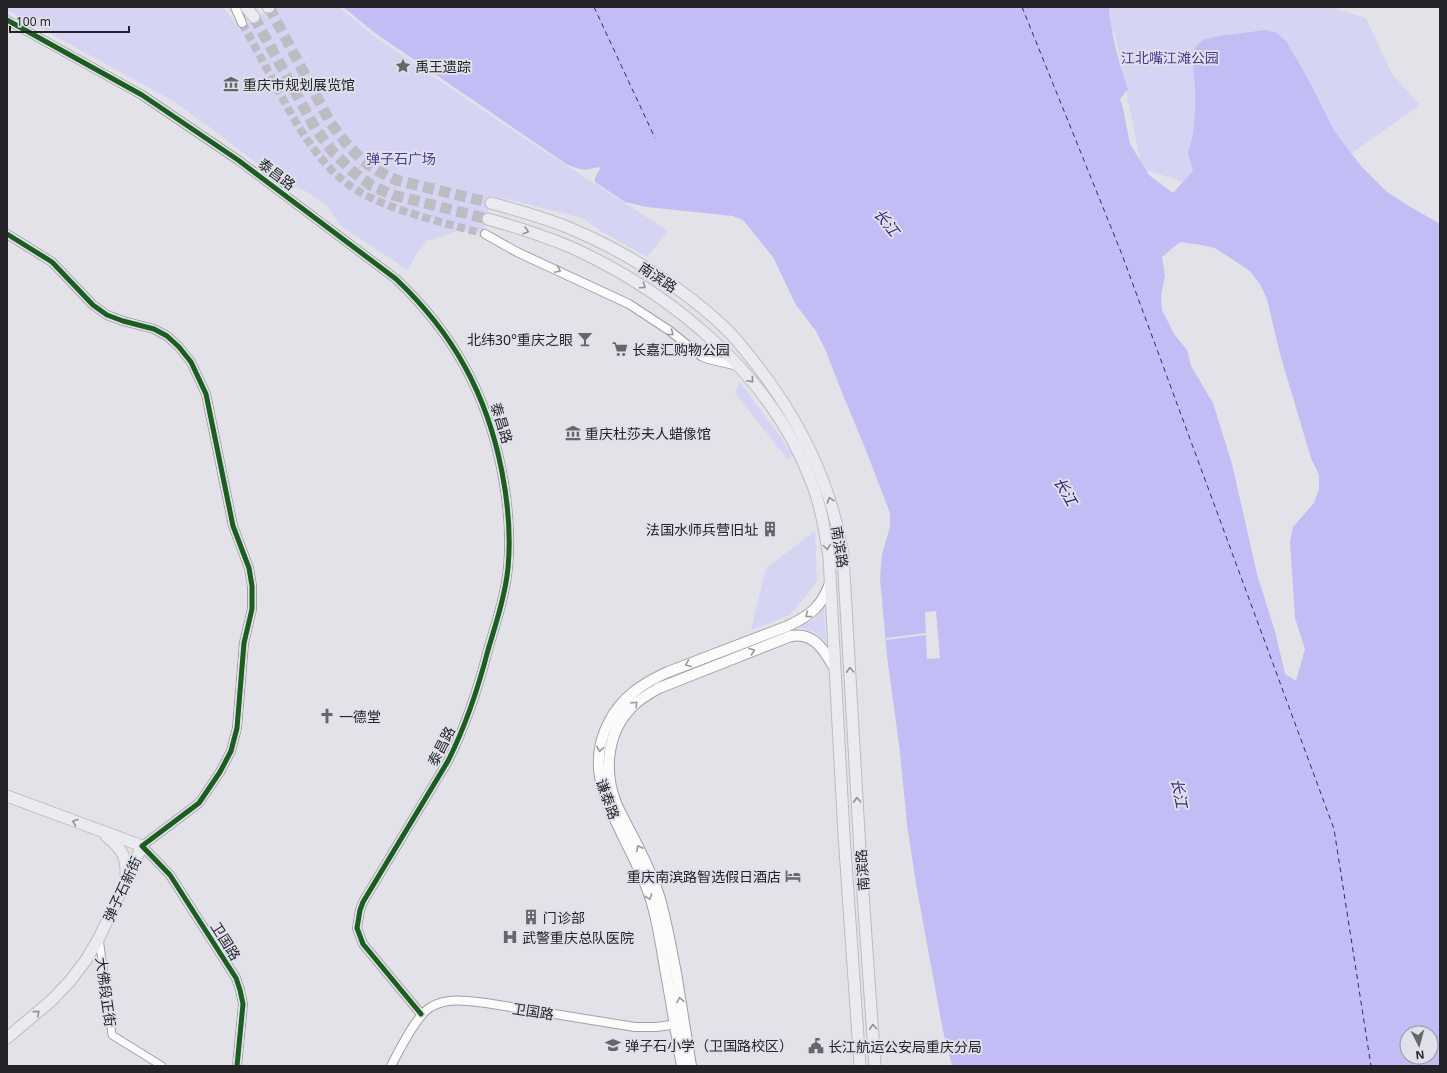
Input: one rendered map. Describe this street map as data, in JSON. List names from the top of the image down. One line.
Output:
{"streets":{"main road":["南滨路","谦泰路","弹子石新街"],"street":["泰昌路","卫国路","大佛段正街"]},"crossings":[["泰昌路","卫国路"],["南滨路","谦泰路"],["谦泰路","卫国路"],["弹子石新街","卫国路"],["弹子石新街","大佛段正街"]],"water":["长江"],"parks":["江北嘴江滩公园","弹子石广场"],"places":{"place":["禹王遗踪"],"museum":["重庆市规划展览馆","重庆杜莎夫人蜡像馆"],"bar":["北纬30°重庆之眼"],"supermarket":["长嘉汇购物公园"],"building":["法国水师兵营旧址","门诊部"],"church":["一德堂"],"hotel":["重庆南滨路智选假日酒店"],"hospital":["武警重庆总队医院"],"school or university":["弹子石小学（卫国路校区）"],"public building":["长江航运公安局重庆分局"]},"scale_bar":"100 m","north":"bottom"}
